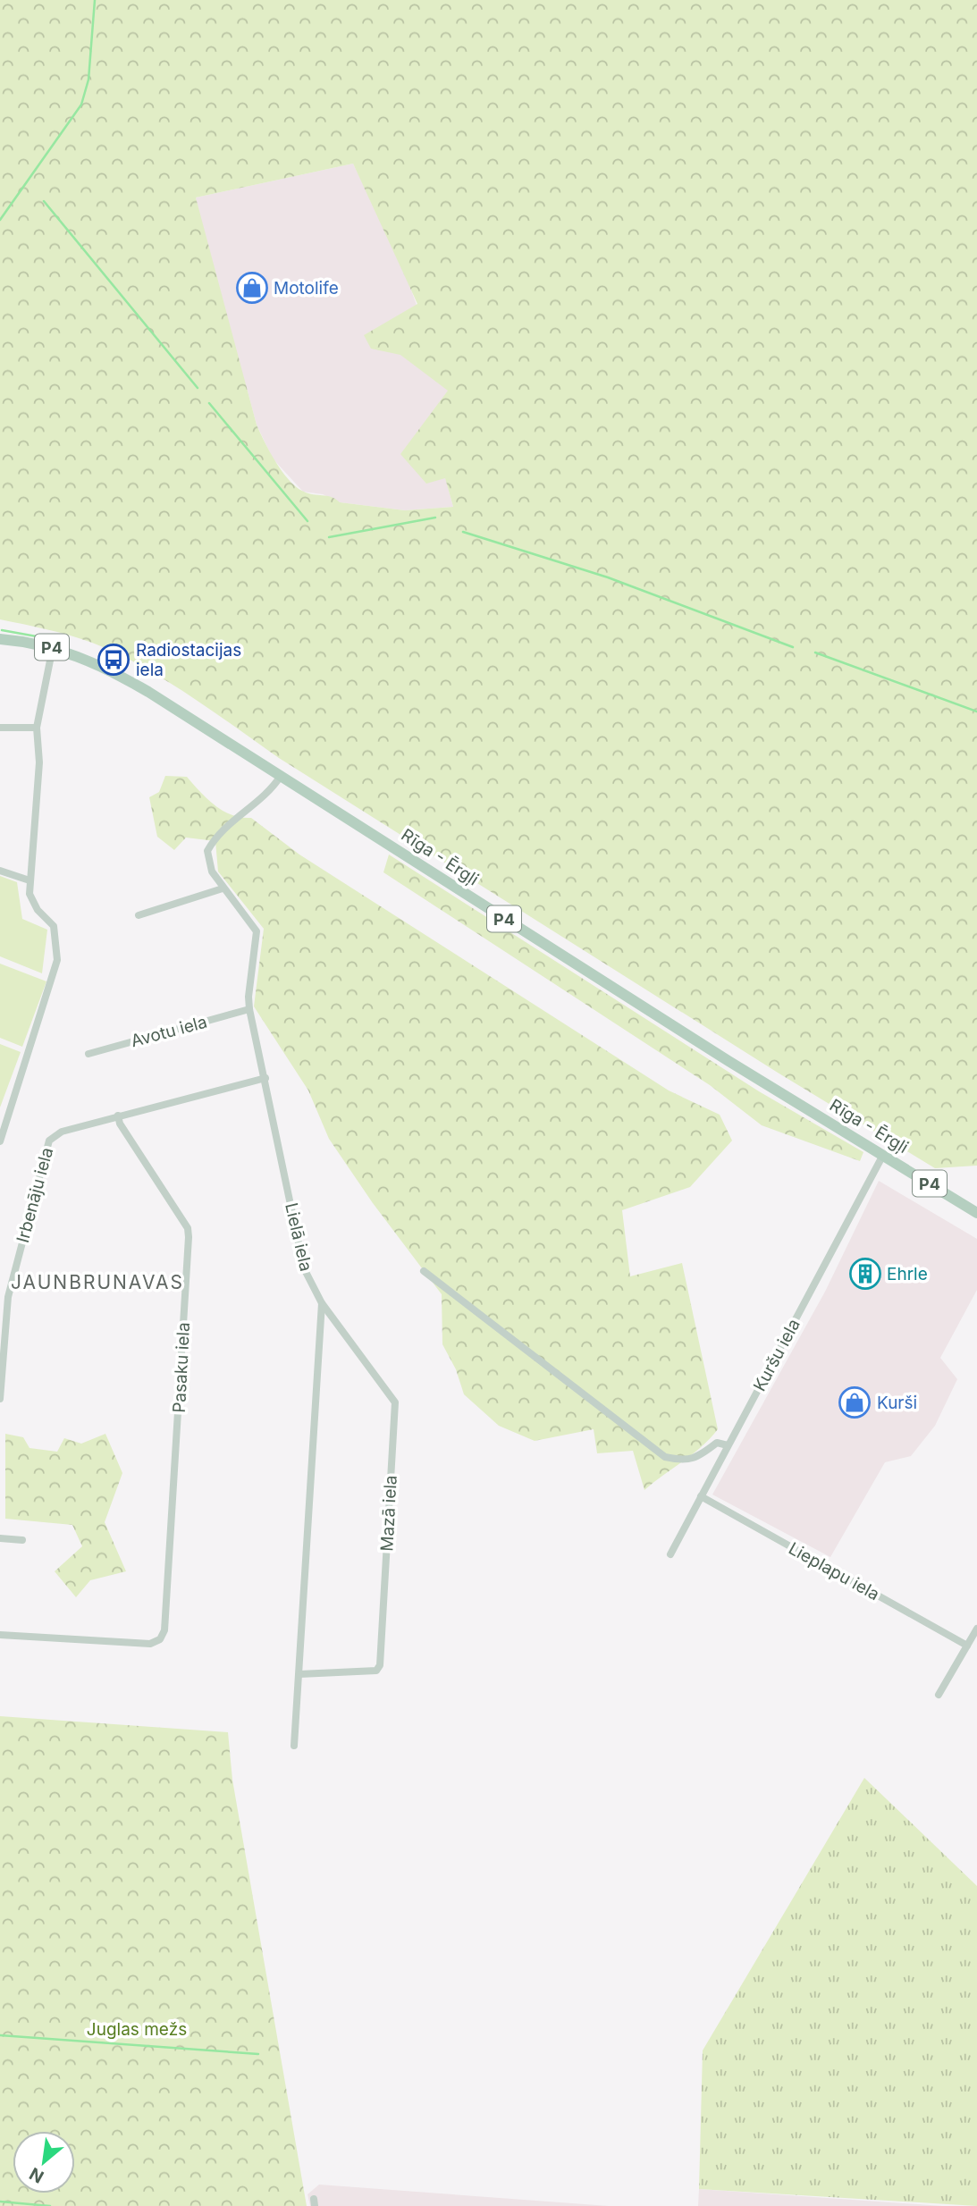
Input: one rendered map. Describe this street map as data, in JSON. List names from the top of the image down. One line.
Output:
{"streets":{"main road":["P4","Rīga - Ērgļi"],"street":["Avotu iela","Irbenāju iela","Lielā iela","Kuršu iela","Pasaku iela","Mazā iela","Lieplapu iela"]},"crossings":[["Rīga - Ērgļi","Lielā iela"],["Rīga - Ērgļi","Kuršu iela"],["Avotu iela","Lielā iela"],["Irbenāju iela","Lielā iela"],["Irbenāju iela","Pasaku iela"],["Lielā iela","Mazā iela"],["Kuršu iela","Lieplapu iela"]],"districts":["JAUNBRUNAVAS"],"parks":["Juglas mežs"],"places":{"shop":["Motolife","Kurši"],"bus stop":["Radiostacijas iela"],"building":["Ehrle"]},"north":"bottom left"}
